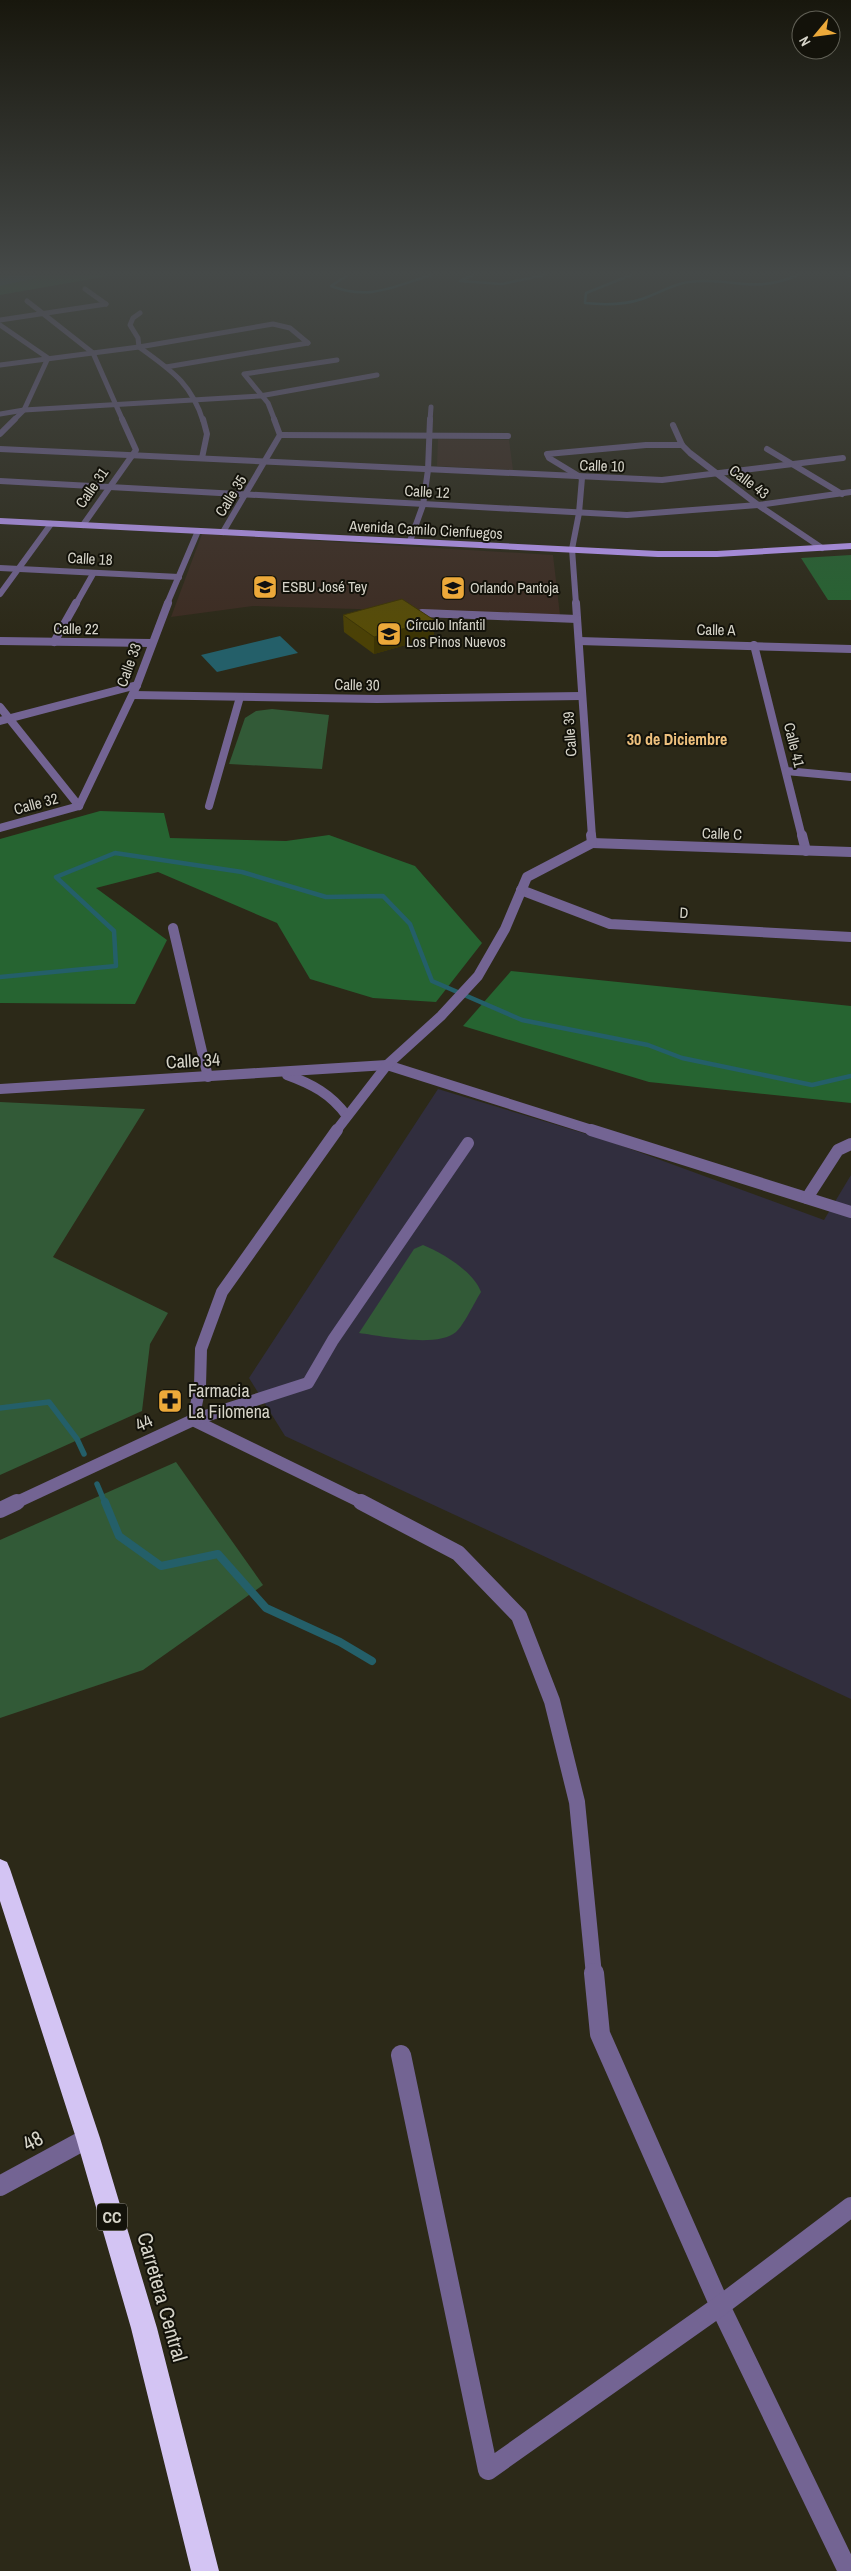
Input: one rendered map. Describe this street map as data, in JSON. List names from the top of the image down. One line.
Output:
{"streets":{"highway":["CC","Carretera Central"],"main road":["Avenida Camilo Cienfuegos"],"street":["Calle 10","Calle 43","Calle 31","Calle 12","Calle 35","Calle 18","Calle 22","Calle A","Calle 33","Calle 30","Calle 39","Calle 41","Calle 32","Calle C","D","Calle 34","44","48"]},"crossings":[["Calle 10","Calle 43"],["Calle 10","Calle 31"],["Calle 10","Calle 35"],["Calle 10","Calle 39"],["Calle 43","Calle 12"],["Calle 43","Avenida Camilo Cienfuegos"],["Calle 31","Calle 12"],["Calle 31","Avenida Camilo Cienfuegos"],["Calle 12","Calle 35"],["Calle 12","Calle 39"],["Calle 35","Avenida Camilo Cienfuegos"],["Avenida Camilo Cienfuegos","Calle 33"],["Avenida Camilo Cienfuegos","Calle 39"],["Calle 18","Calle 33"],["Calle 22","Calle 33"],["Calle A","Calle 39"],["Calle A","Calle 41"],["Calle 33","Calle 30"],["Calle 33","Calle 32"],["Calle 30","Calle 39"],["Calle 39","Calle C"],["Calle 41","Calle C"],["48","Carretera Central"]],"districts":["30 de Diciembre"],"places":{"school or university":["ESBU José Tey","Orlando Pantoja","Círculo Infantil Los Pinos Nuevos"],"pharmacy":["Farmacia La Filomena"]},"north":"bottom left"}
